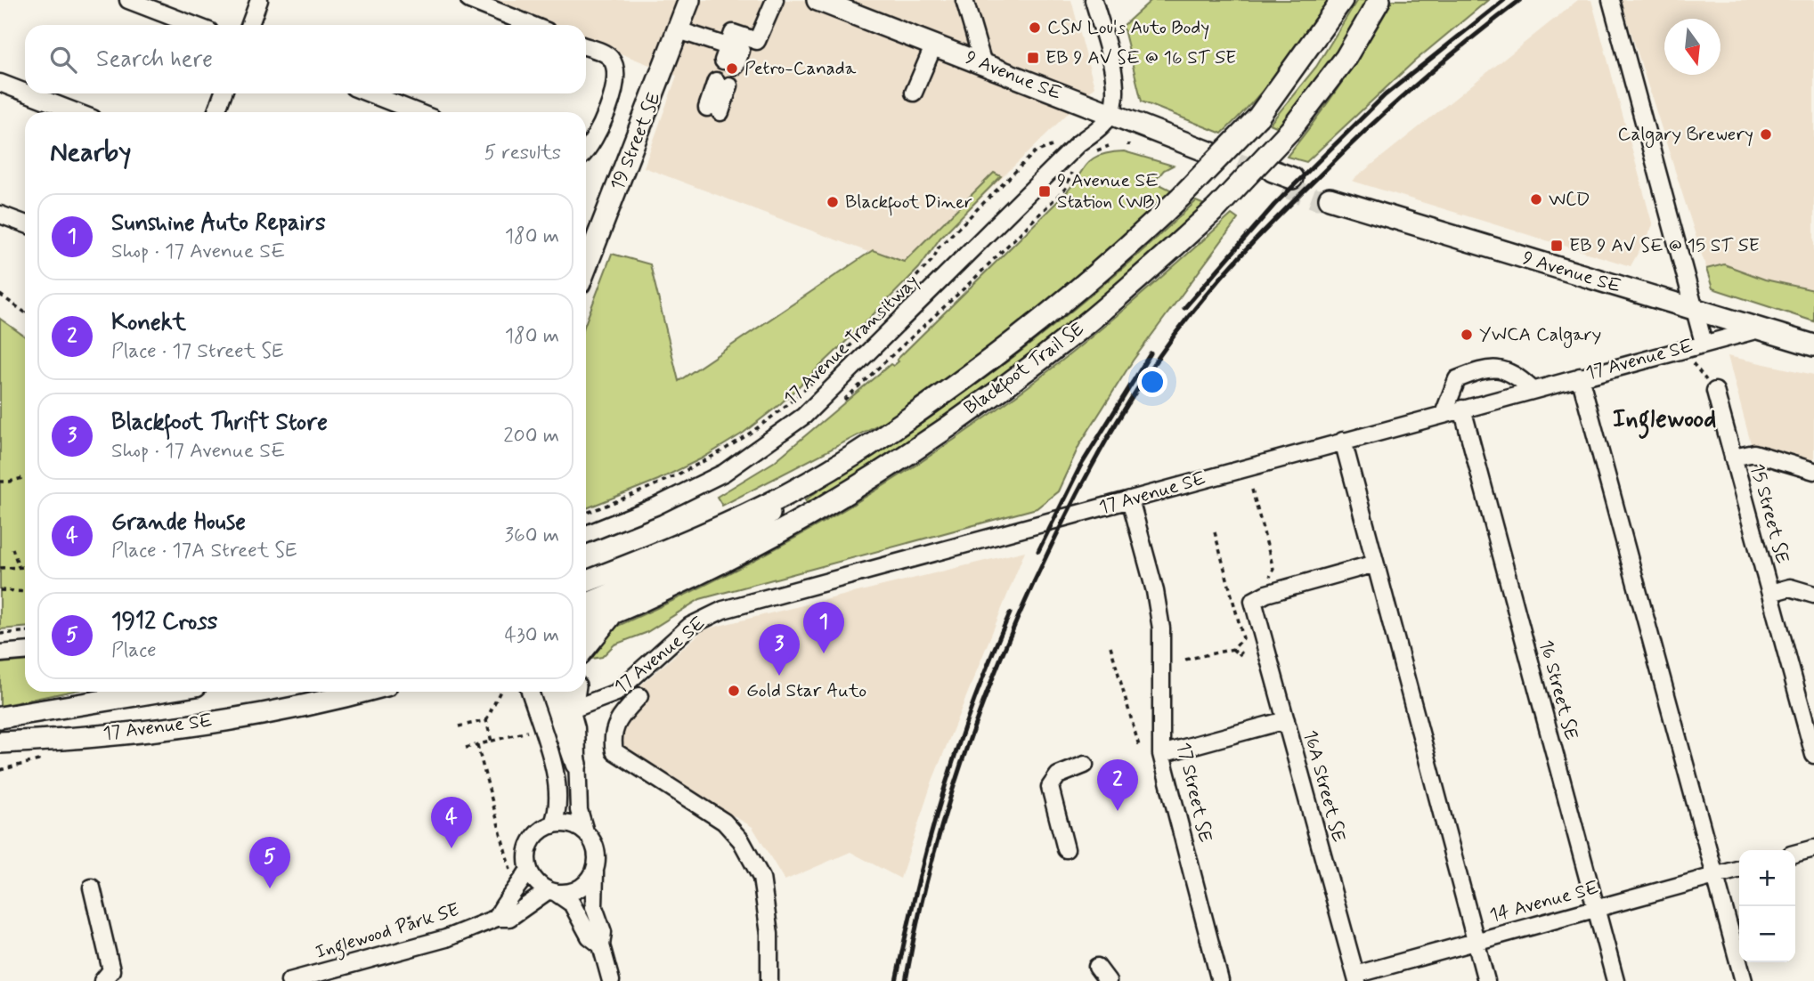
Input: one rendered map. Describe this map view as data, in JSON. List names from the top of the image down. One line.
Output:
{"streets":{"main road":["9 Avenue SE","19 Street SE","17 Avenue SE","Blackfoot Trail SE"],"street":["17 Avenue Transitway","15 Street SE","16 Street SE","16A Street SE","17 Street SE","14 Avenue SE","Inglewood Park SE"]},"crossings":[["9 Avenue SE","17 Avenue Transitway"],["9 Avenue SE","17 Avenue SE"],["17 Avenue SE","16 Street SE"],["17 Avenue SE","17 Street SE"],["16 Street SE","14 Avenue SE"],["16A Street SE","14 Avenue SE"]],"districts":["Inglewood"],"places":{"other":["CSN Lou's Auto Body","Petro-Canada","Calgary Brewery","WCD","Blackfoot Diner","YWCA Calgary","Gold Star Auto"],"transit":["EB 9 AV SE @ 16 ST SE","9 Avenue SE Station (WB)","EB 9 AV SE @ 15 ST SE"]},"north":"bottom","page":{"search":"Search here","heading":["Nearby","5 results"],"list":[{"mark":"1","name":"Sunshine Auto Repairs","note":"Shop · 17 Avenue SE","value":"180 m"},{"mark":"2","name":"Konekt","note":"Place · 17 Street SE","value":"180 m"},{"mark":"3","name":"Blackfoot Thrift Store","note":"Shop · 17 Avenue SE","value":"200 m"},{"mark":"4","name":"Grande House","note":"Place · 17A Street SE","value":"360 m"},{"mark":"5","name":"1912 Cross","note":"Place","value":"430 m"}],"pins":["1","3","2","4","5"],"map_buttons":["+","−"]}}
